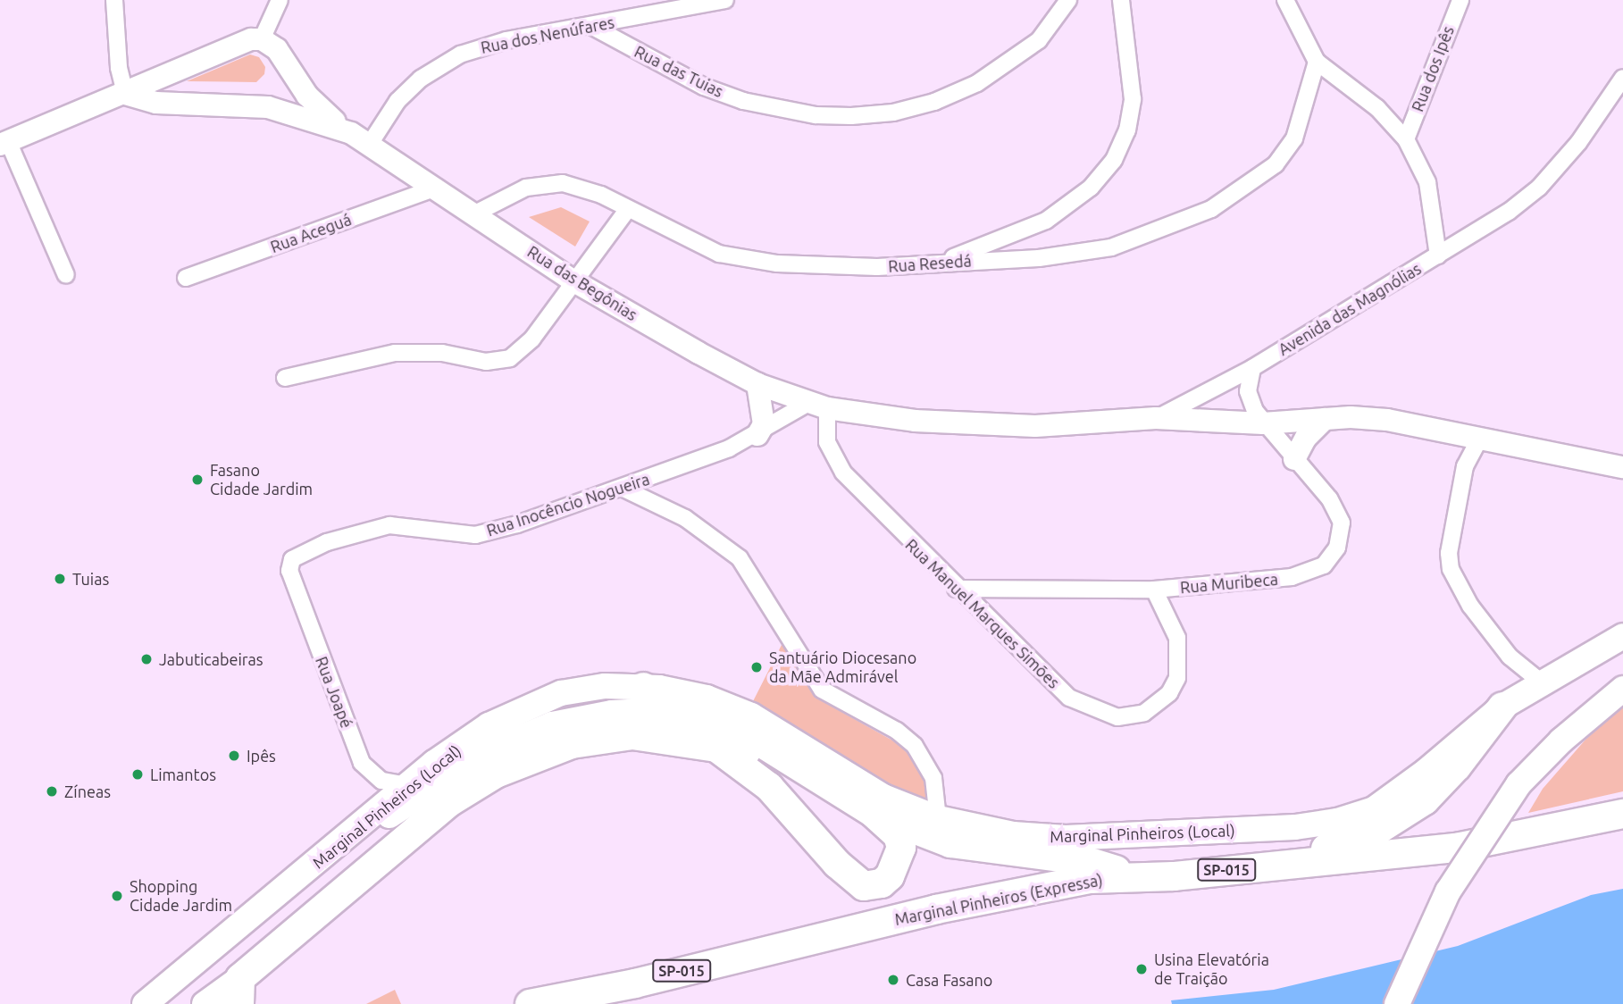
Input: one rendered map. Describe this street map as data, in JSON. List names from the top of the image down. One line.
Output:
{"streets":{"highway":["Marginal Pinheiros (Local)","SP-015","Marginal Pinheiros (Expressa)"],"main road":["Rua das Begônias","Avenida das Magnólias"],"street":["Rua dos Nenúfares","Rua dos Ipês","Rua das Tuias","Rua Aceguá","Rua Resedá","Rua Inocêncio Nogueira","Rua Muribeca","Rua Manuel Marques Simões","Rua Joapé"]},"crossings":[["Rua dos Nenúfares","Rua das Tuias"],["Rua dos Nenúfares","Rua das Begônias"],["Rua dos Ipês","Avenida das Magnólias"],["Rua Aceguá","Rua das Begônias"],["Rua Resedá","Rua das Begônias"],["Rua Resedá","Avenida das Magnólias"],["Rua das Begônias","Avenida das Magnólias"],["Rua das Begônias","Rua Inocêncio Nogueira"],["Rua das Begônias","Rua Manuel Marques Simões"],["Avenida das Magnólias","Rua Inocêncio Nogueira"],["Avenida das Magnólias","Rua Muribeca"],["Avenida das Magnólias","Rua Manuel Marques Simões"],["Rua Inocêncio Nogueira","Rua Manuel Marques Simões"],["Rua Inocêncio Nogueira","Rua Joapé"],["Rua Muribeca","Rua Manuel Marques Simões"],["Rua Joapé","Marginal Pinheiros (Local)"]],"places":["Fasano Cidade Jardim","Tuias","Jabuticabeiras","Santuário Diocesano da Mãe Admirável","Ipês","Limantos","Zíneas","Shopping Cidade Jardim","Usina Elevatória de Traição","Casa Fasano"]}
